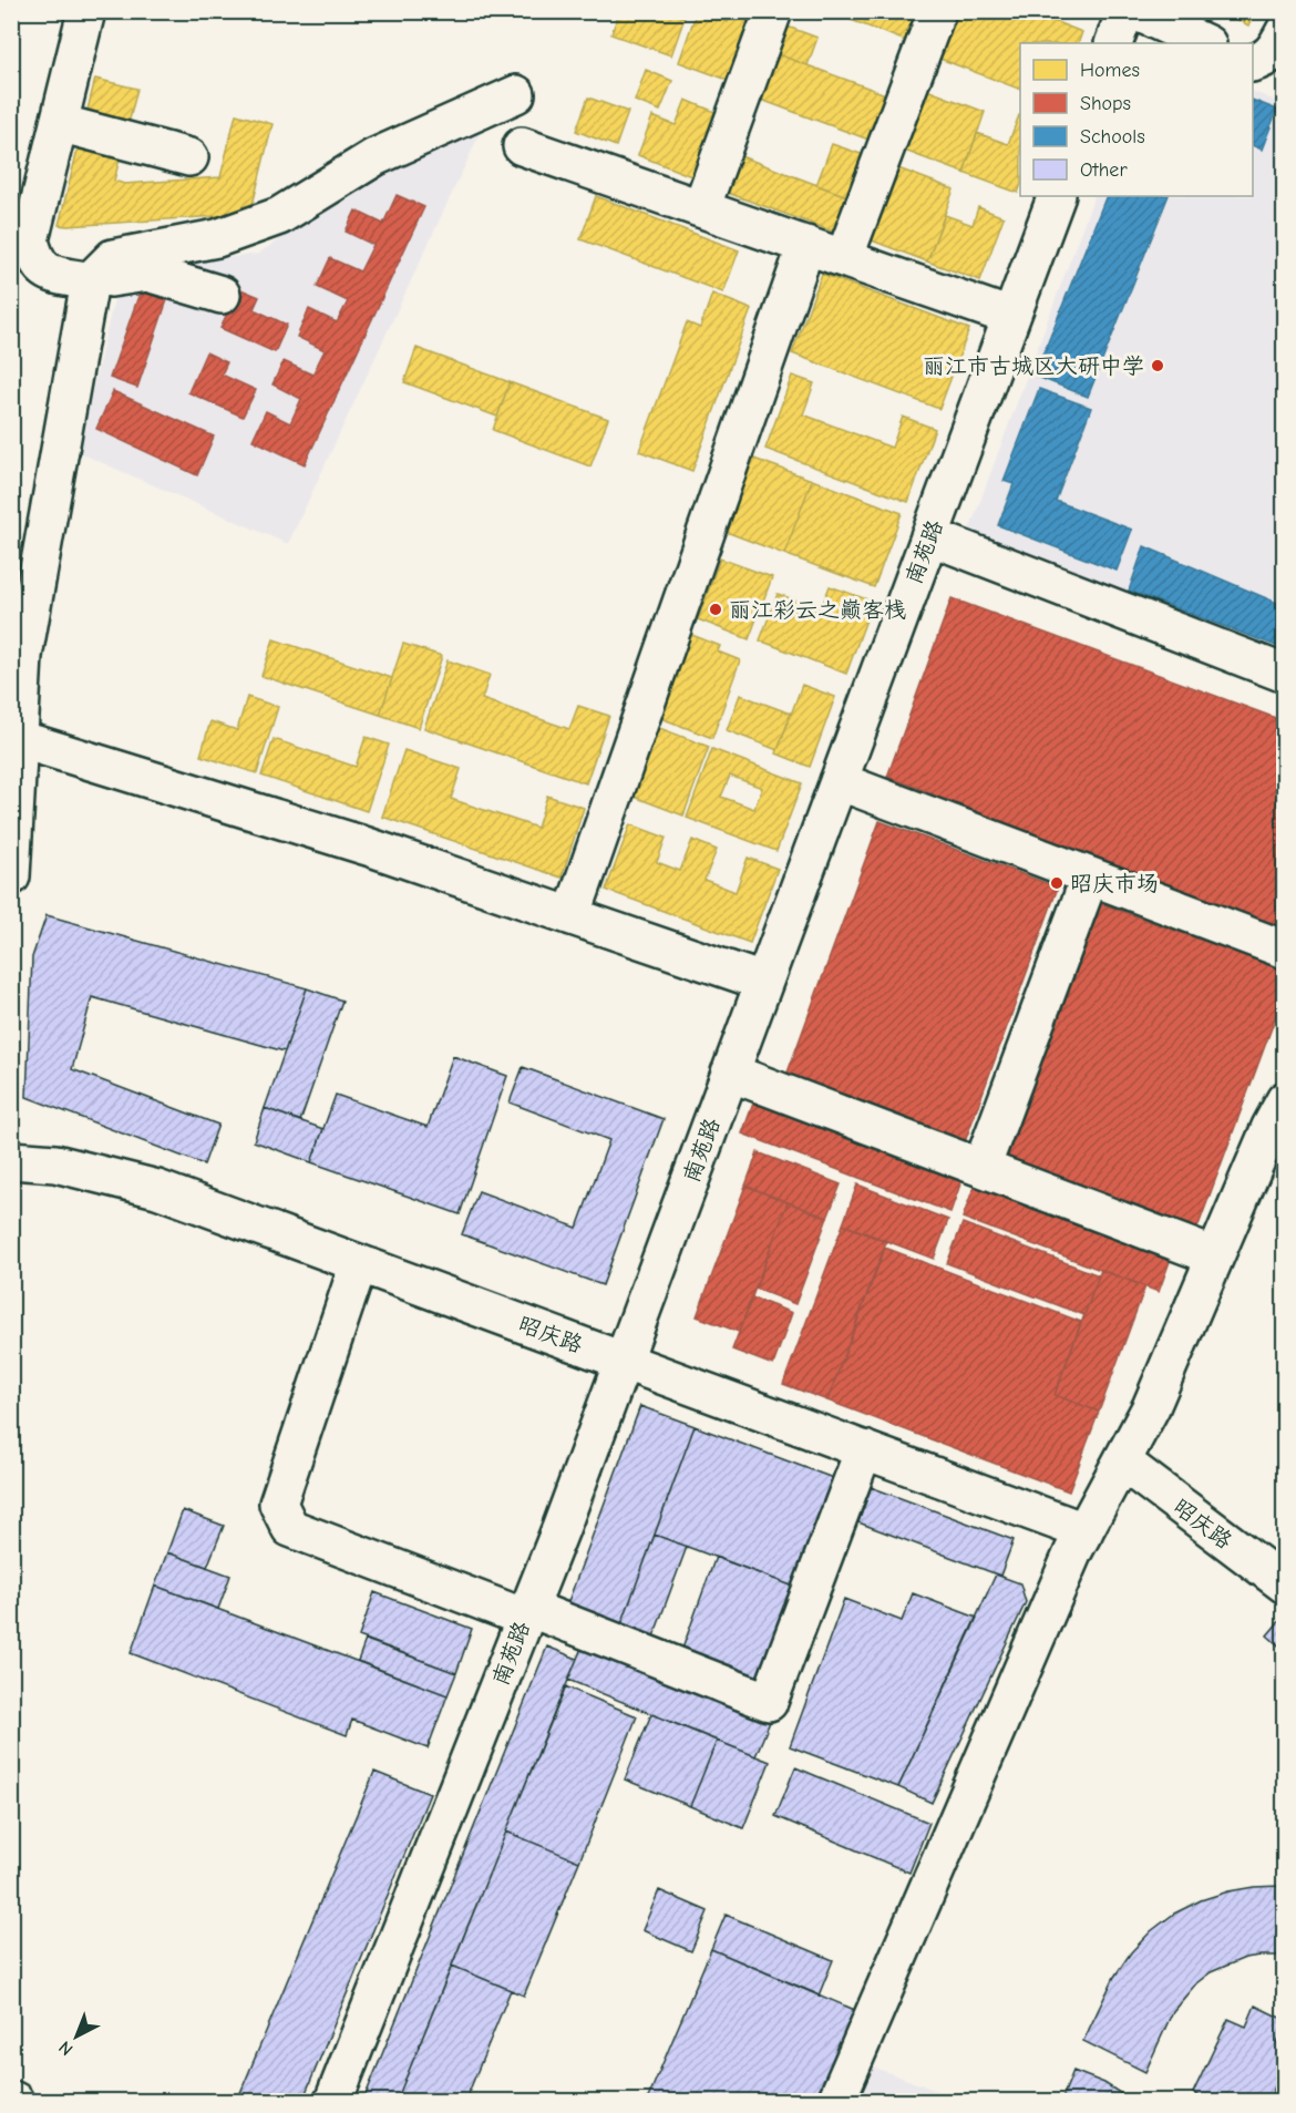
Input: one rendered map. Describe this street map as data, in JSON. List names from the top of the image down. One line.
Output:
{"streets":{"street":["南苑路","昭庆路"]},"crossings":[["南苑路","昭庆路"]],"places":["丽江市古城区大研中学","丽江彩云之巅客栈","昭庆市场"],"legend":["Homes","Shops","Schools","Other"],"north":"bottom left"}
